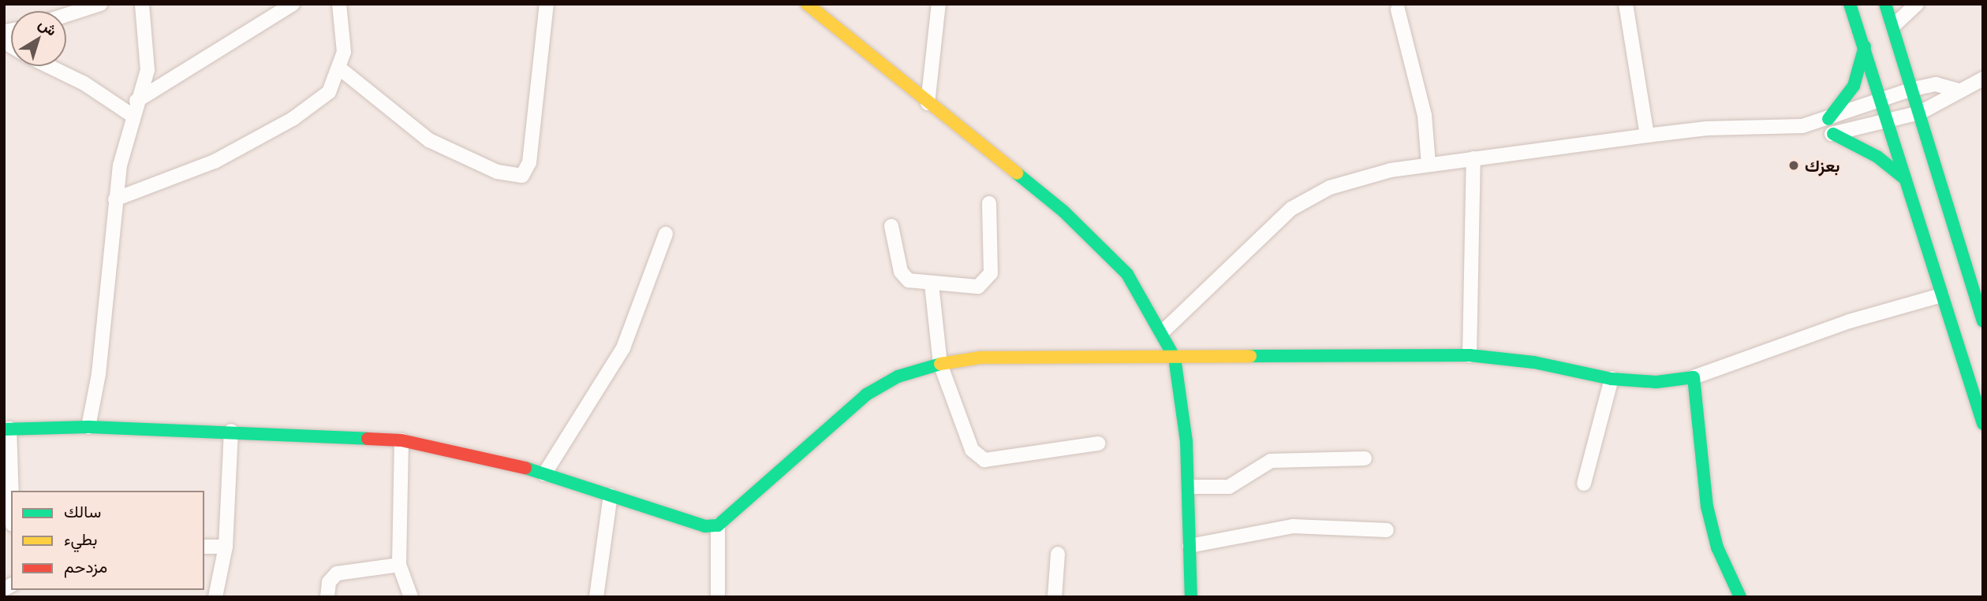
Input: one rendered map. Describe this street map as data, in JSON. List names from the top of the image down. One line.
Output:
{"places":["بعزك"],"legend":["سالك","بطيء","مزدحم"],"north":"top right"}
